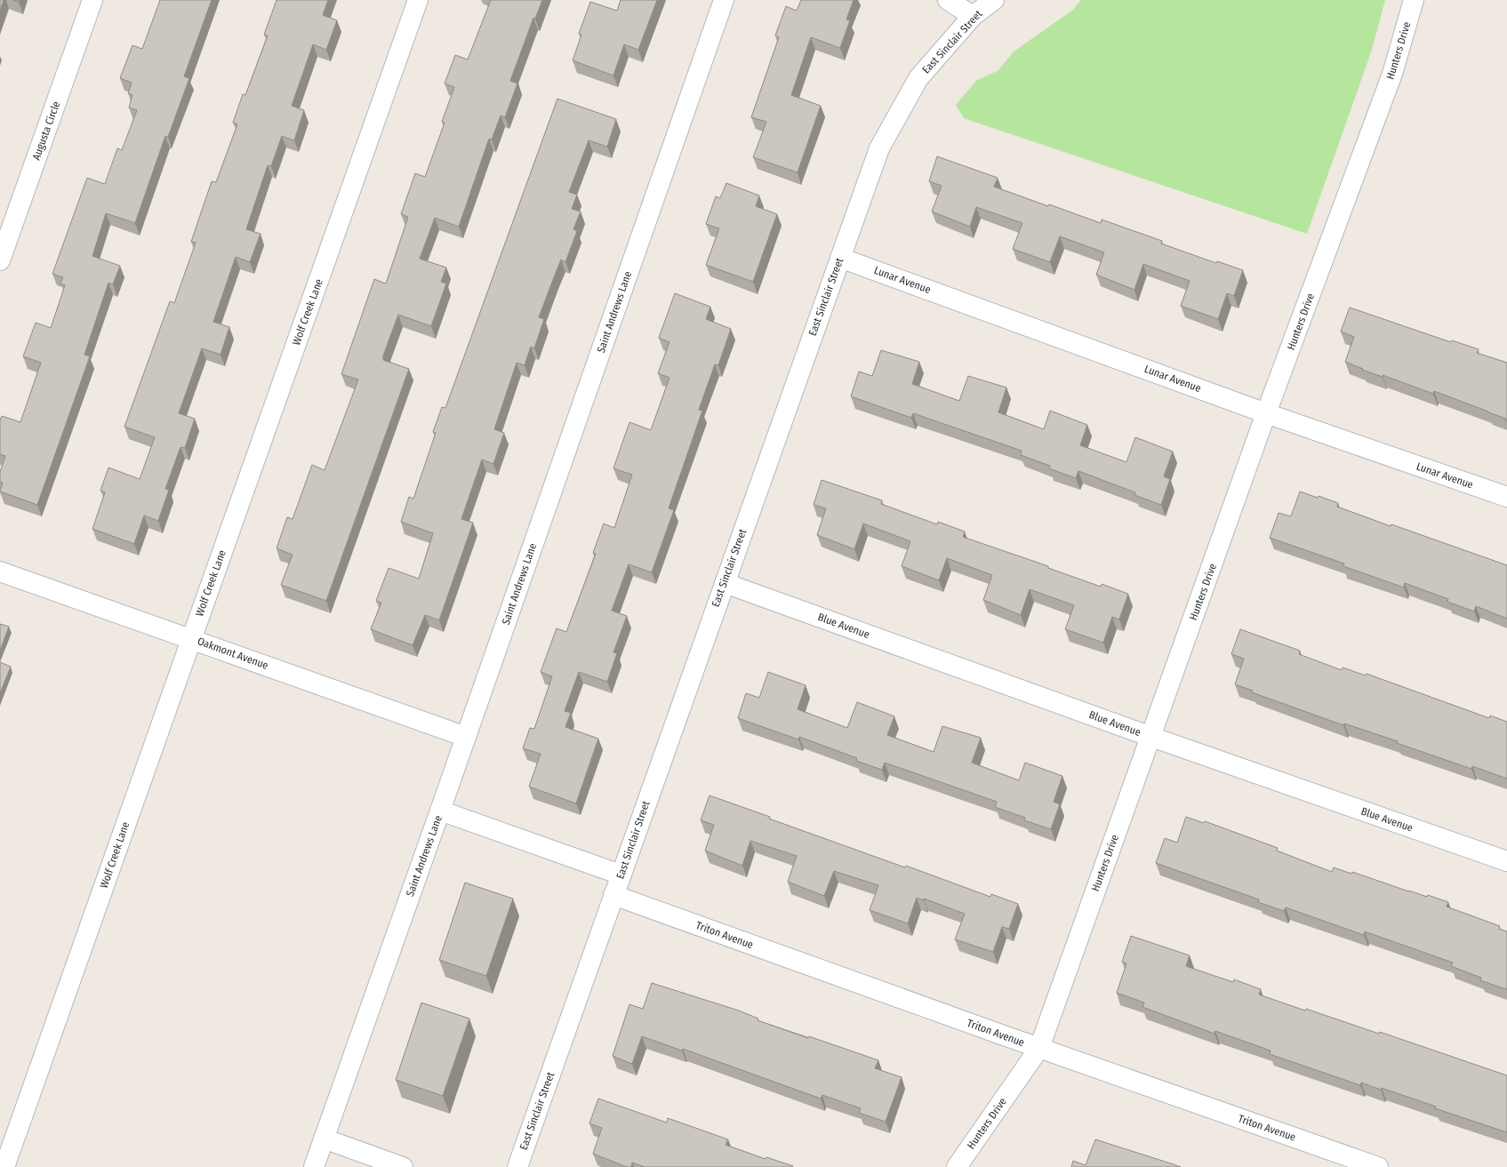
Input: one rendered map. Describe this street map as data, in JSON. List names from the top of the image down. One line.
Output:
{"streets":{"street":["East Sinclair Street","Hunters Drive","Augusta Circle","Lunar Avenue","Wolf Creek Lane","Saint Andrews Lane","Blue Avenue","Oakmont Avenue","Triton Avenue"]},"crossings":[["East Sinclair Street","Lunar Avenue"],["East Sinclair Street","Blue Avenue"],["East Sinclair Street","Triton Avenue"],["Hunters Drive","Lunar Avenue"],["Hunters Drive","Blue Avenue"],["Hunters Drive","Triton Avenue"],["Wolf Creek Lane","Oakmont Avenue"],["Saint Andrews Lane","Oakmont Avenue"]]}
